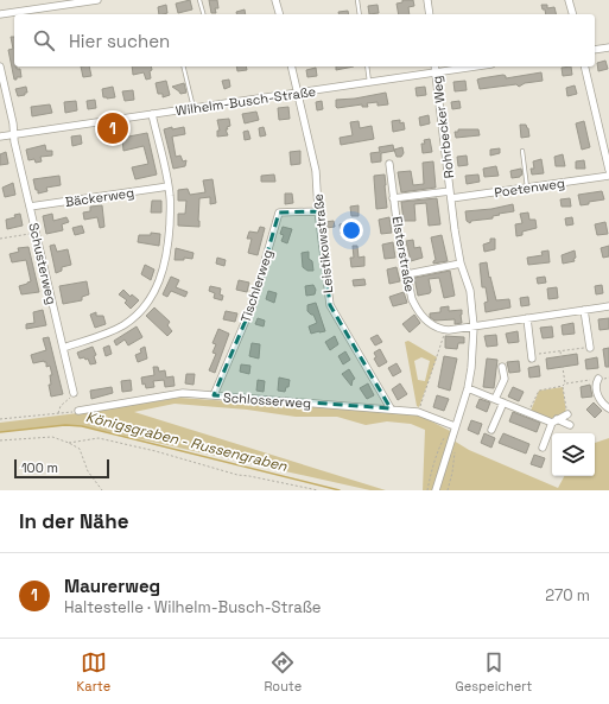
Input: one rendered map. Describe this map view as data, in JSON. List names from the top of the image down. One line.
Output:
{"streets":{"street":["Wilhelm-Busch-Straße","Rohrbecker Weg","Poetenweg","Bäckerweg","Leistikowstraße","Elsterstraße","Schusterweg","Tischlerweg","Schlosserweg"]},"crossings":[["Wilhelm-Busch-Straße","Rohrbecker Weg"],["Wilhelm-Busch-Straße","Leistikowstraße"],["Wilhelm-Busch-Straße","Schusterweg"],["Rohrbecker Weg","Poetenweg"],["Rohrbecker Weg","Elsterstraße"],["Rohrbecker Weg","Schlosserweg"],["Bäckerweg","Schusterweg"],["Leistikowstraße","Tischlerweg"],["Leistikowstraße","Schlosserweg"],["Tischlerweg","Schlosserweg"]],"water":["Königsgraben - Russengraben"],"scale_bar":"100 m","page":{"search":"Hier suchen","pins":"1","scale":"100 m","heading":"In der Nähe","list":[{"mark":"1","name":"Maurerweg","note":"Haltestelle · Wilhelm-Busch-Straße","value":"270 m"}],"nav":["Karte","Route","Gespeichert"]}}
